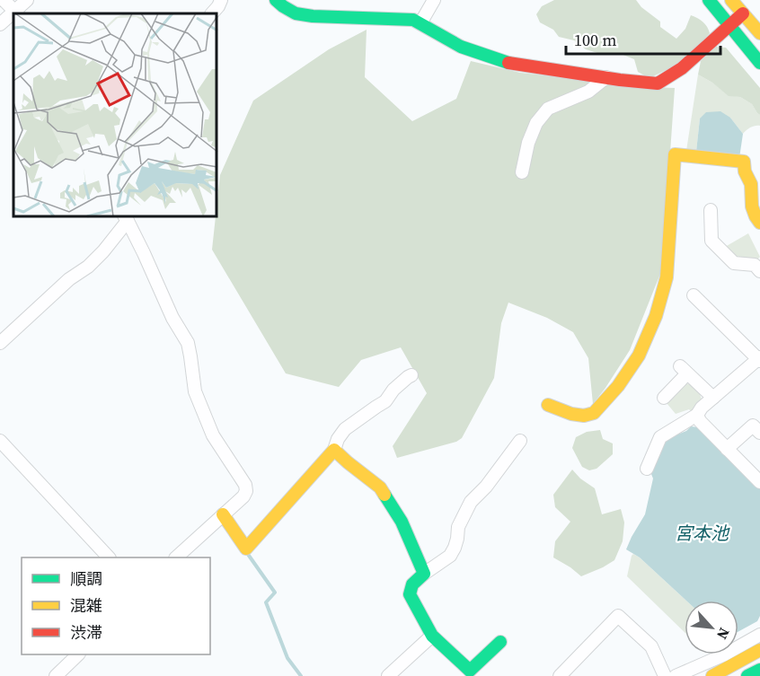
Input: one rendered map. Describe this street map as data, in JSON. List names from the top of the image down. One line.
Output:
{"water":["宮本池"],"legend":["順調","混雑","渋滞"],"scale_bar":"100 m","north":"bottom right"}
